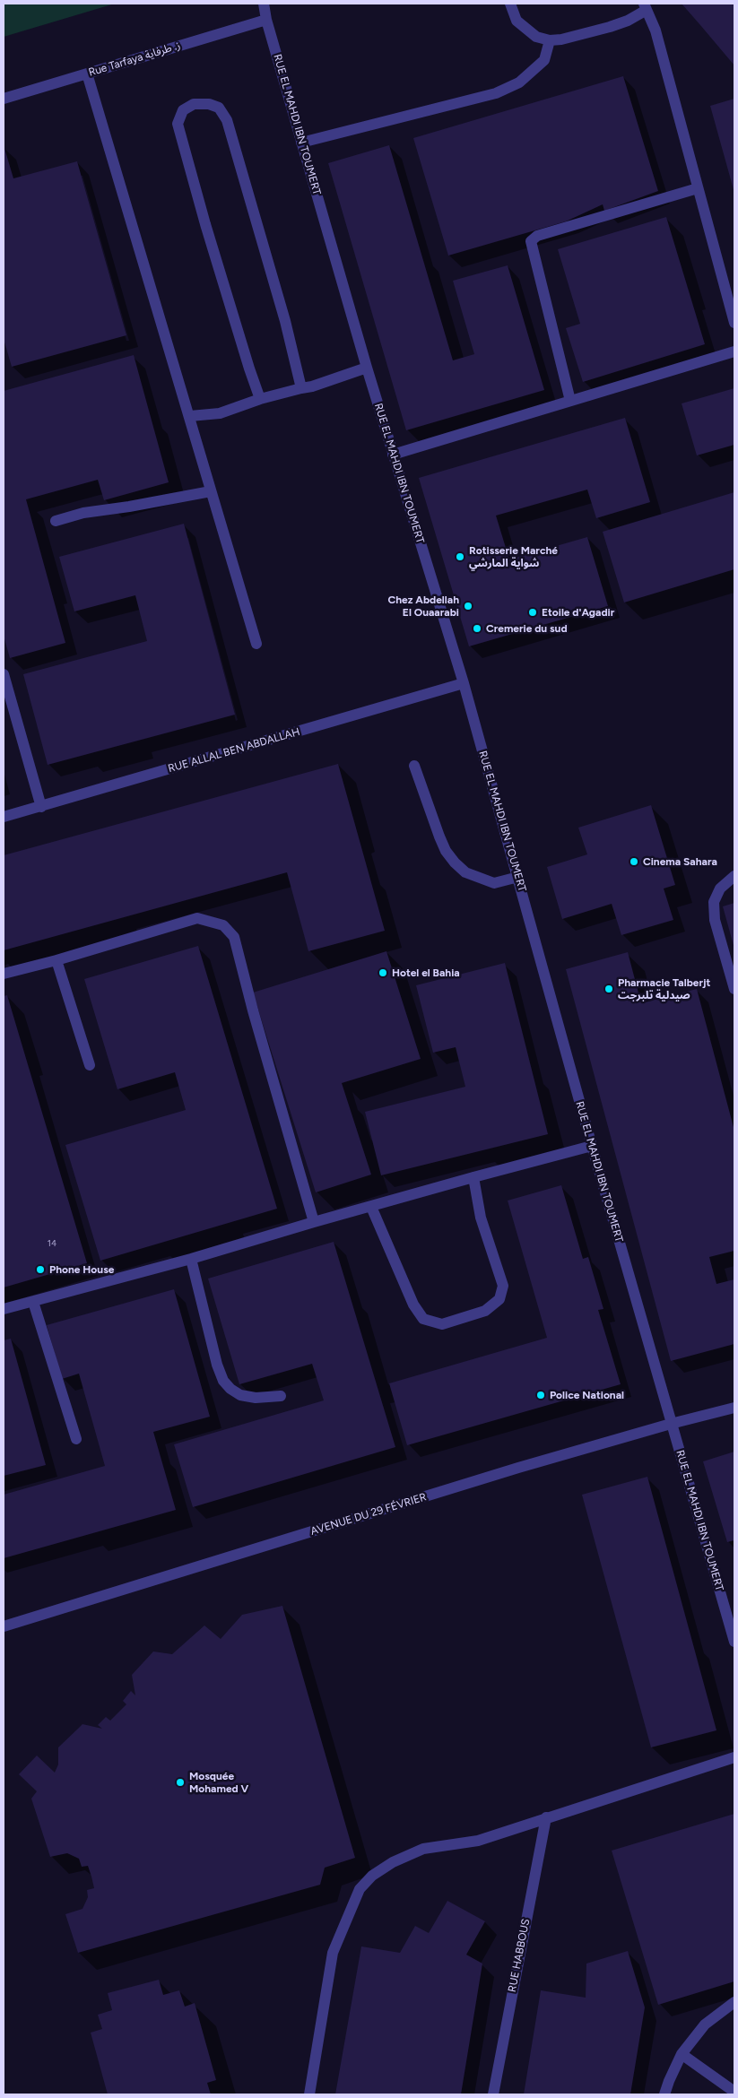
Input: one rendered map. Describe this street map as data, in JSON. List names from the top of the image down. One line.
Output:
{"streets":{"street":["Rue Tarfaya ز. طرفاية","RUE EL MAHDI IBN TOUMERT","RUE ALLAL BEN ABDALLAH","AVENUE DU 29 FÉVRIER","RUE HABBOUS"]},"crossings":[["Rue Tarfaya ز. طرفاية","RUE EL MAHDI IBN TOUMERT"],["RUE EL MAHDI IBN TOUMERT","RUE ALLAL BEN ABDALLAH"],["RUE EL MAHDI IBN TOUMERT","AVENUE DU 29 FÉVRIER"]],"places":["Rotisserie Marché شواية المارشي","Chez Abdellah El Ouaarabi","Etoile d'Agadir","Cremerie du sud","Cinema Sahara","Hotel el Bahia","Pharmacie Talberjt صيدلية تلبرجت","Phone House","Police National","Mosquée Mohamed V"],"house_numbers":["14"]}
